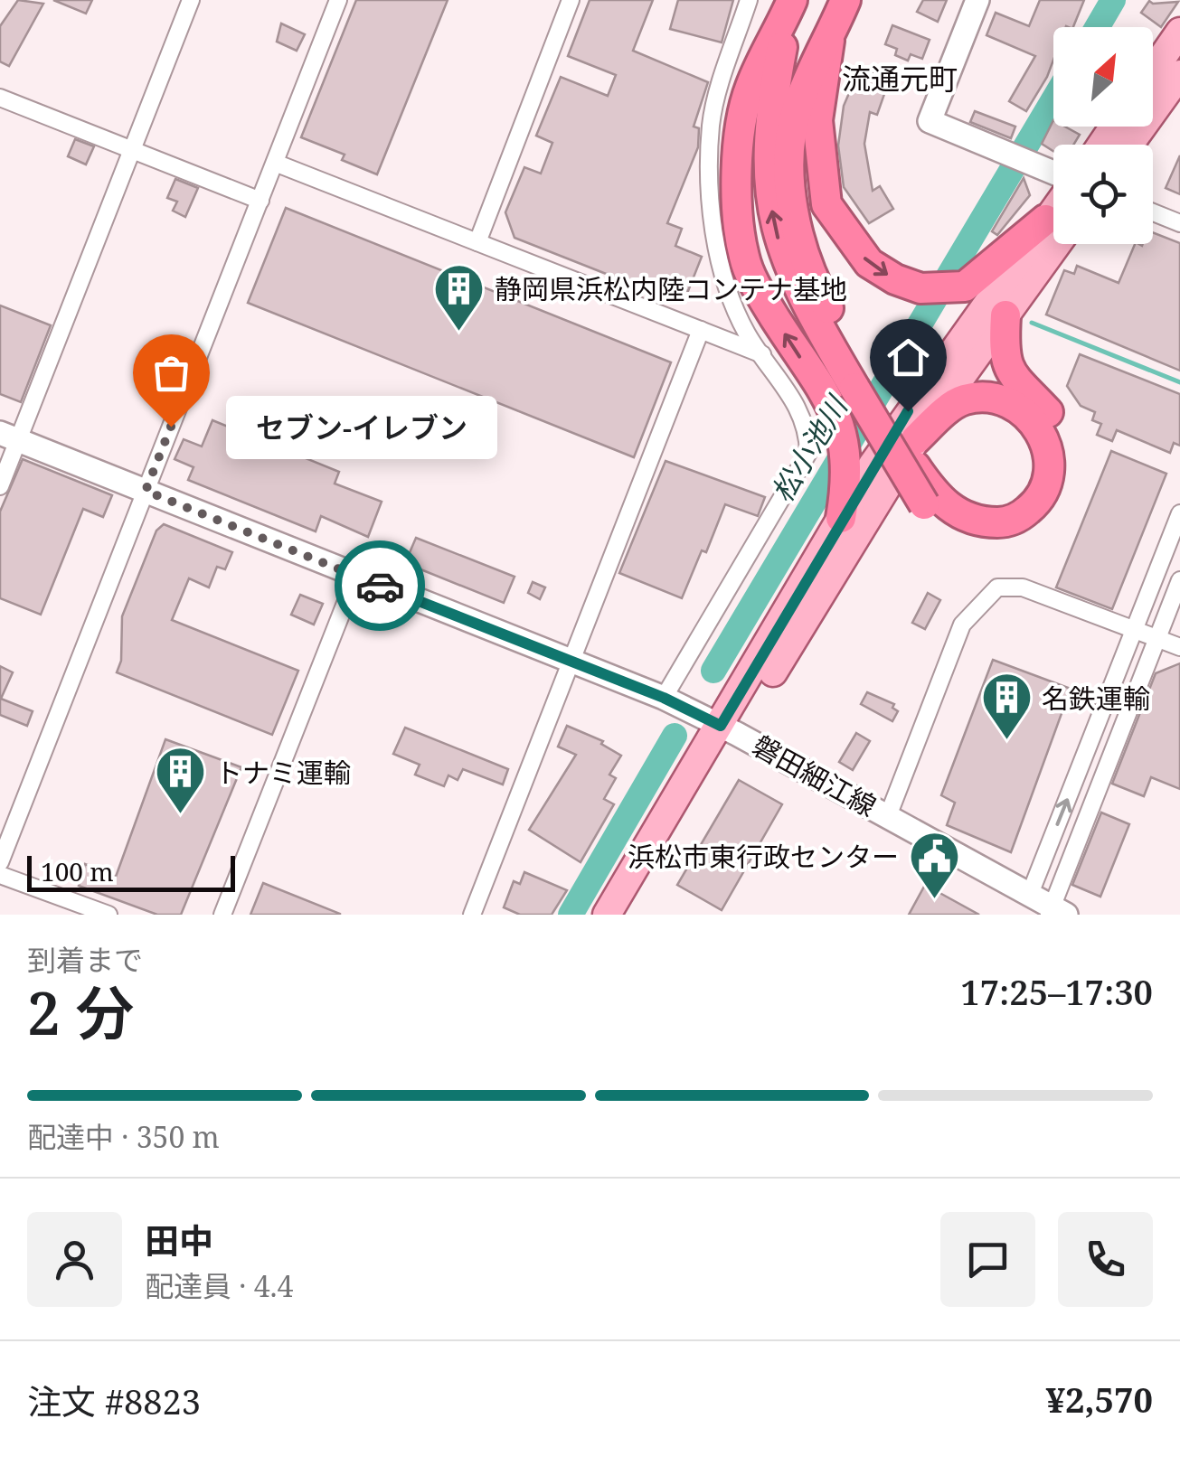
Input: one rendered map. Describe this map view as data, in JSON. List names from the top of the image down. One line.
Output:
{"streets":{"main road":["磐田細江線"]},"districts":["流通元町"],"water":["松小池川"],"places":{"building":["静岡県浜松内陸コンテナ基地","名鉄運輸","トナミ運輸"],"other":["セブン-イレブン"],"public building":["浜松市東行政センター"]},"scale_bar":"100 m","north":"top right","page":{"bubble":"セブン-イレブン","scale":"100 m","heading":["2 分","到着まで","17:25–17:30"],"panel":["田中","配達員 · 4.4","注文 #8823","¥2,570"],"bar":"配達中 · 350 m"}}
